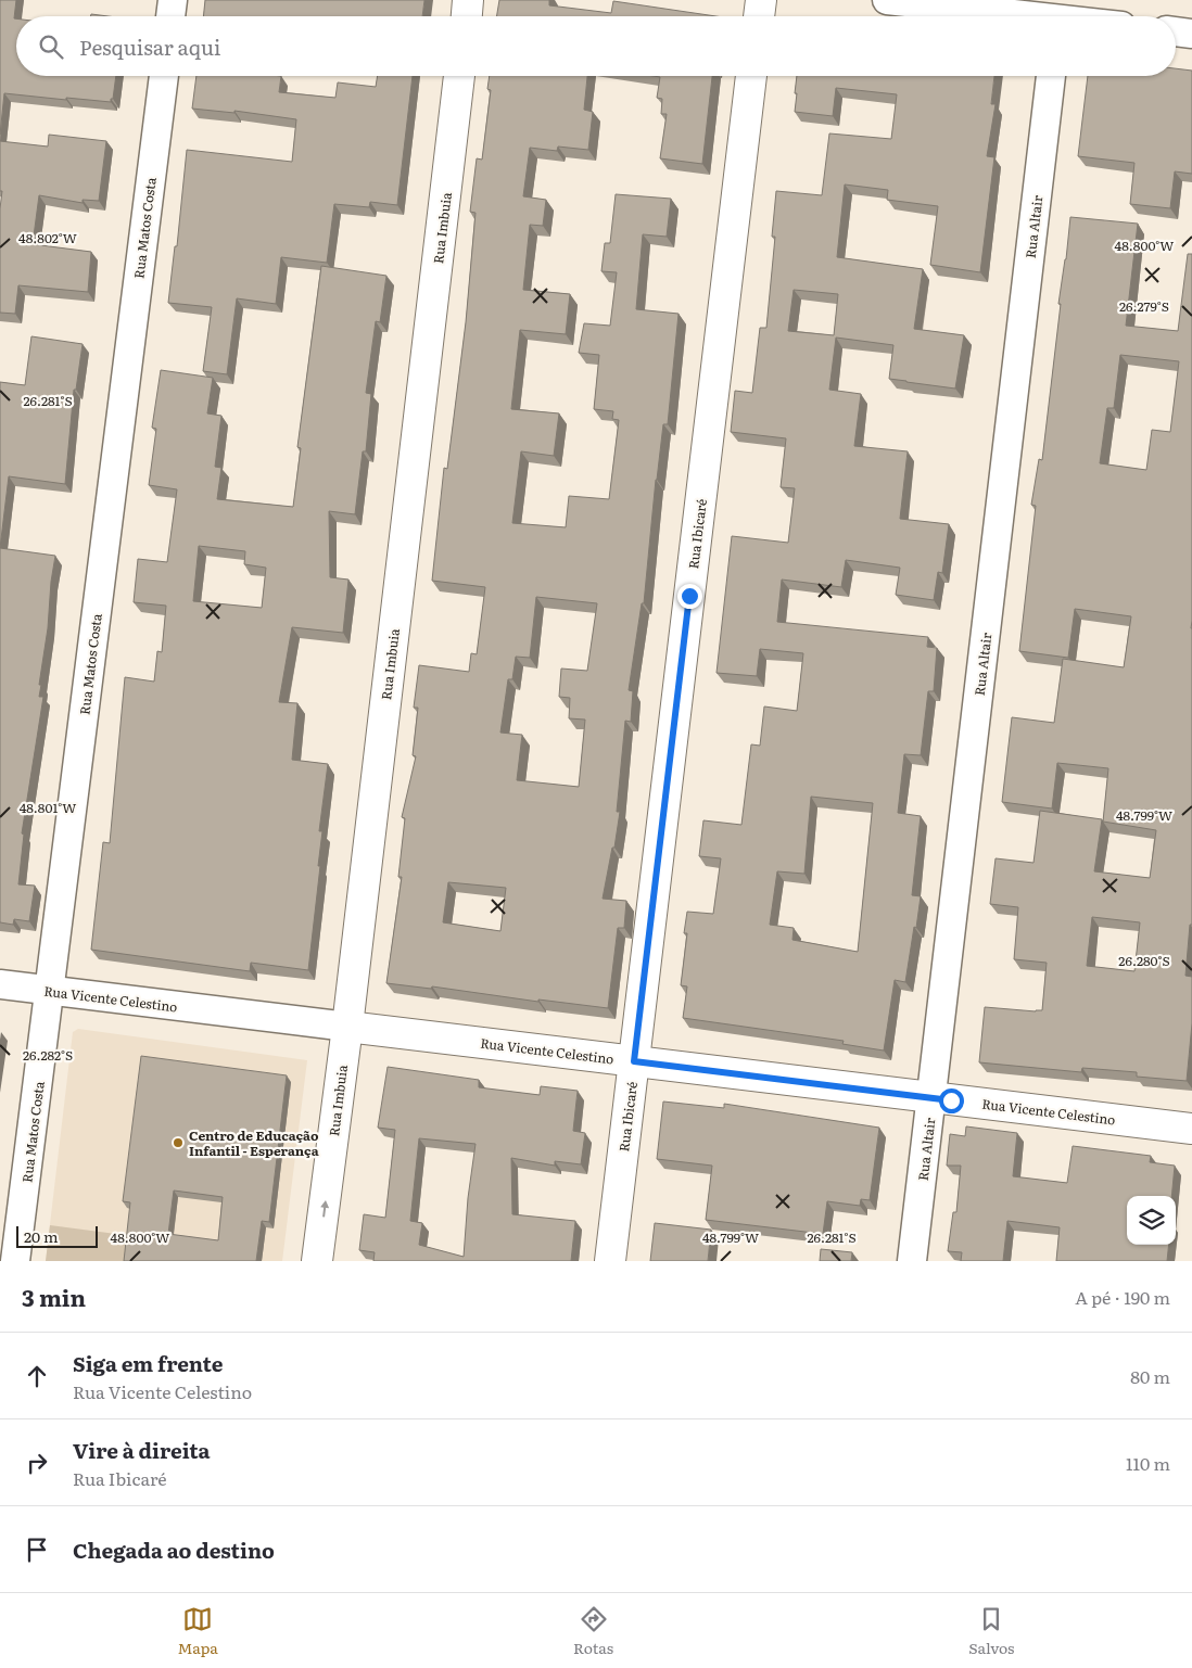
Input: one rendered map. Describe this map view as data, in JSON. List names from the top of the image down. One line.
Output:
{"streets":{"street":["Rua Altair","Rua Matos Costa","Rua Imbuia","Rua Ibicaré","Rua Vicente Celestino"]},"crossings":[["Rua Altair","Rua Vicente Celestino"],["Rua Matos Costa","Rua Vicente Celestino"],["Rua Imbuia","Rua Vicente Celestino"],["Rua Ibicaré","Rua Vicente Celestino"]],"places":["Centro de Educação Infantil - Esperança"],"scale_bar":"20 m","page":{"search":"Pesquisar aqui","scale":"20 m","heading":["3 min","A pé · 190 m"],"list":[["Siga em frente","Rua Vicente Celestino","80 m"],["Vire à direita","Rua Ibicaré","110 m"],"Chegada ao destino"],"nav":["Mapa","Rotas","Salvos"]},"coordinates":["48.802°W","48.800°W","26.279°S","26.281°S","48.801°W","48.799°W","26.280°S","26.282°S"]}
